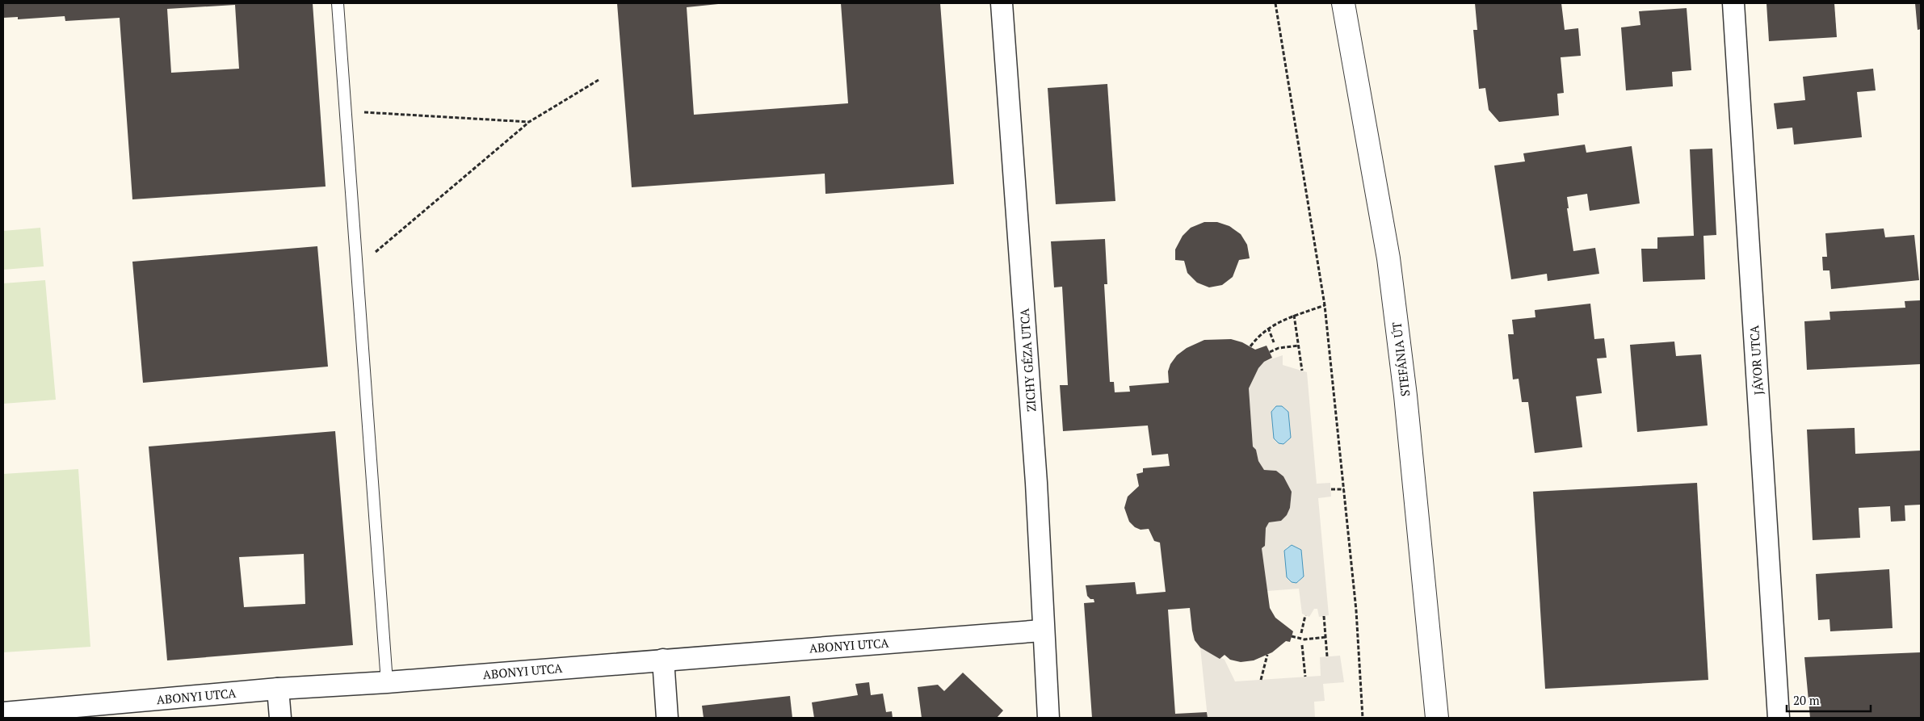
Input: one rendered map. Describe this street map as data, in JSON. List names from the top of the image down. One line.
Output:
{"streets":{"street":["STEFÁNIA ÚT","ZICHY GÉZA UTCA","JÁVOR UTCA","ABONYI UTCA"]},"crossings":[["ZICHY GÉZA UTCA","ABONYI UTCA"]],"scale_bar":"20 m"}
